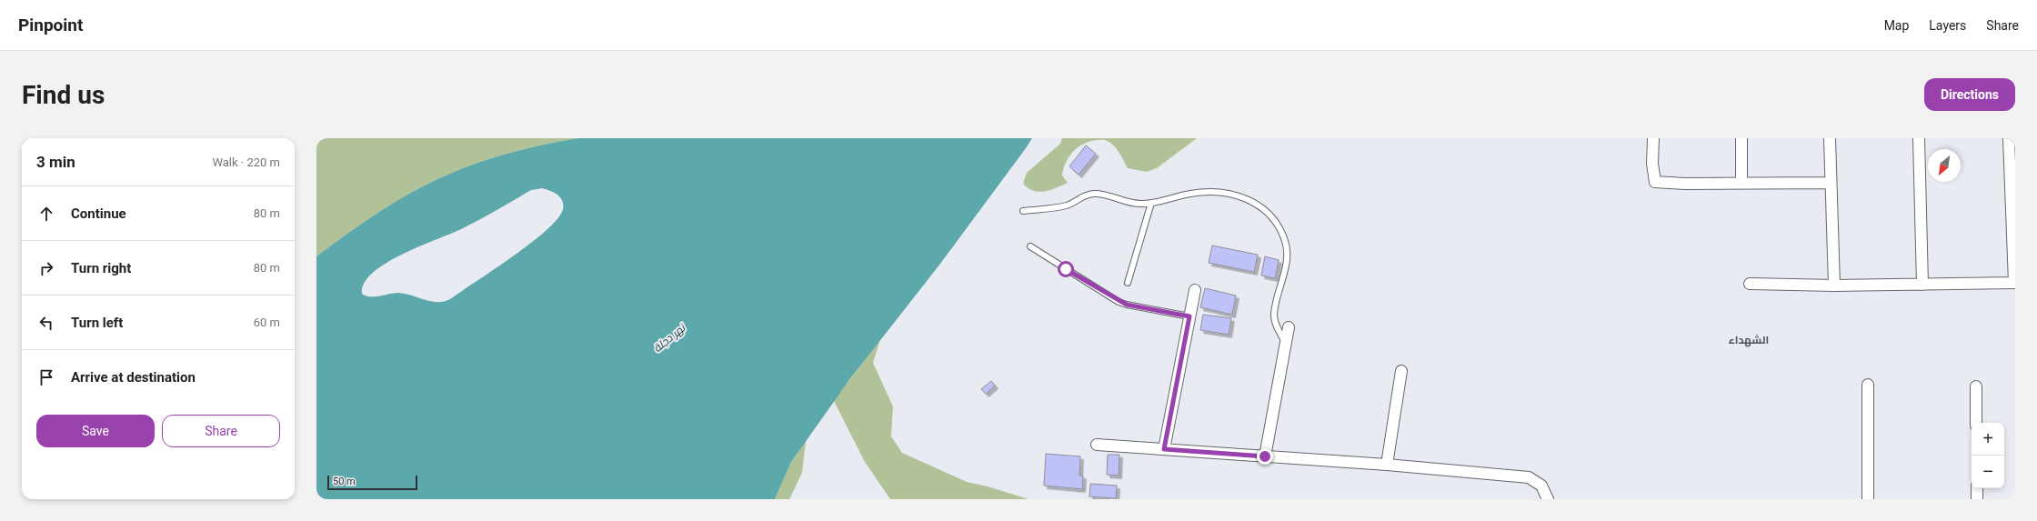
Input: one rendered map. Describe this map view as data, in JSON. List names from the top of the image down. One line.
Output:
{"districts":["الشهداء"],"water":["نهر دجلة"],"scale_bar":"50 m","north":"bottom left","page":{"header":"Pinpoint","nav":["Map","Layers","Share"],"buttons":["Directions",["Save","Share"]],"title":"Find us","heading":["3 min","Walk · 220 m"],"list":[["Continue","80 m"],["Turn right","80 m"],["Turn left","60 m"],"Arrive at destination"],"map_buttons":["+","−"],"scale":"50 m"}}
